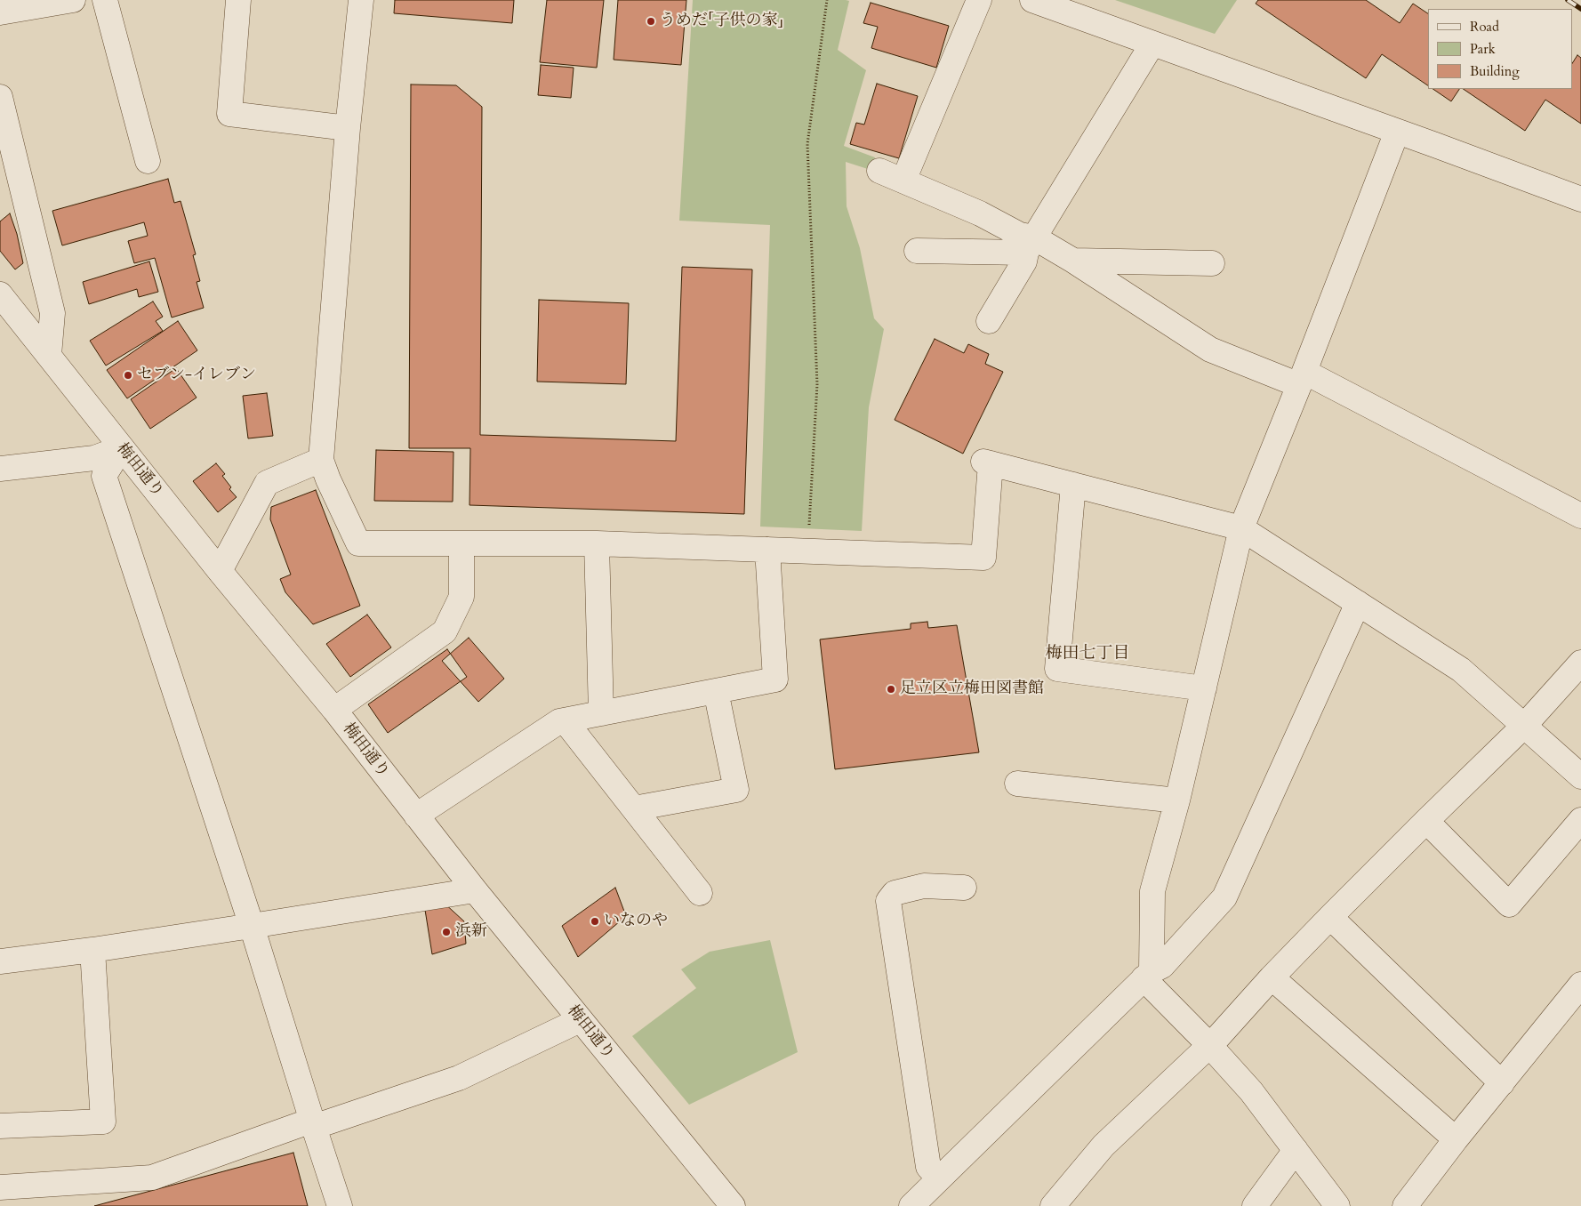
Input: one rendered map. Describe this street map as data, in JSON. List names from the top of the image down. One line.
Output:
{"streets":{"street":["梅田通り"]},"districts":["梅田七丁目"],"places":["うめだ「子供の家」","セブン-イレブン","足立区立梅田図書館","いなのや","浜新"],"legend":["Road","Park","Building"]}
